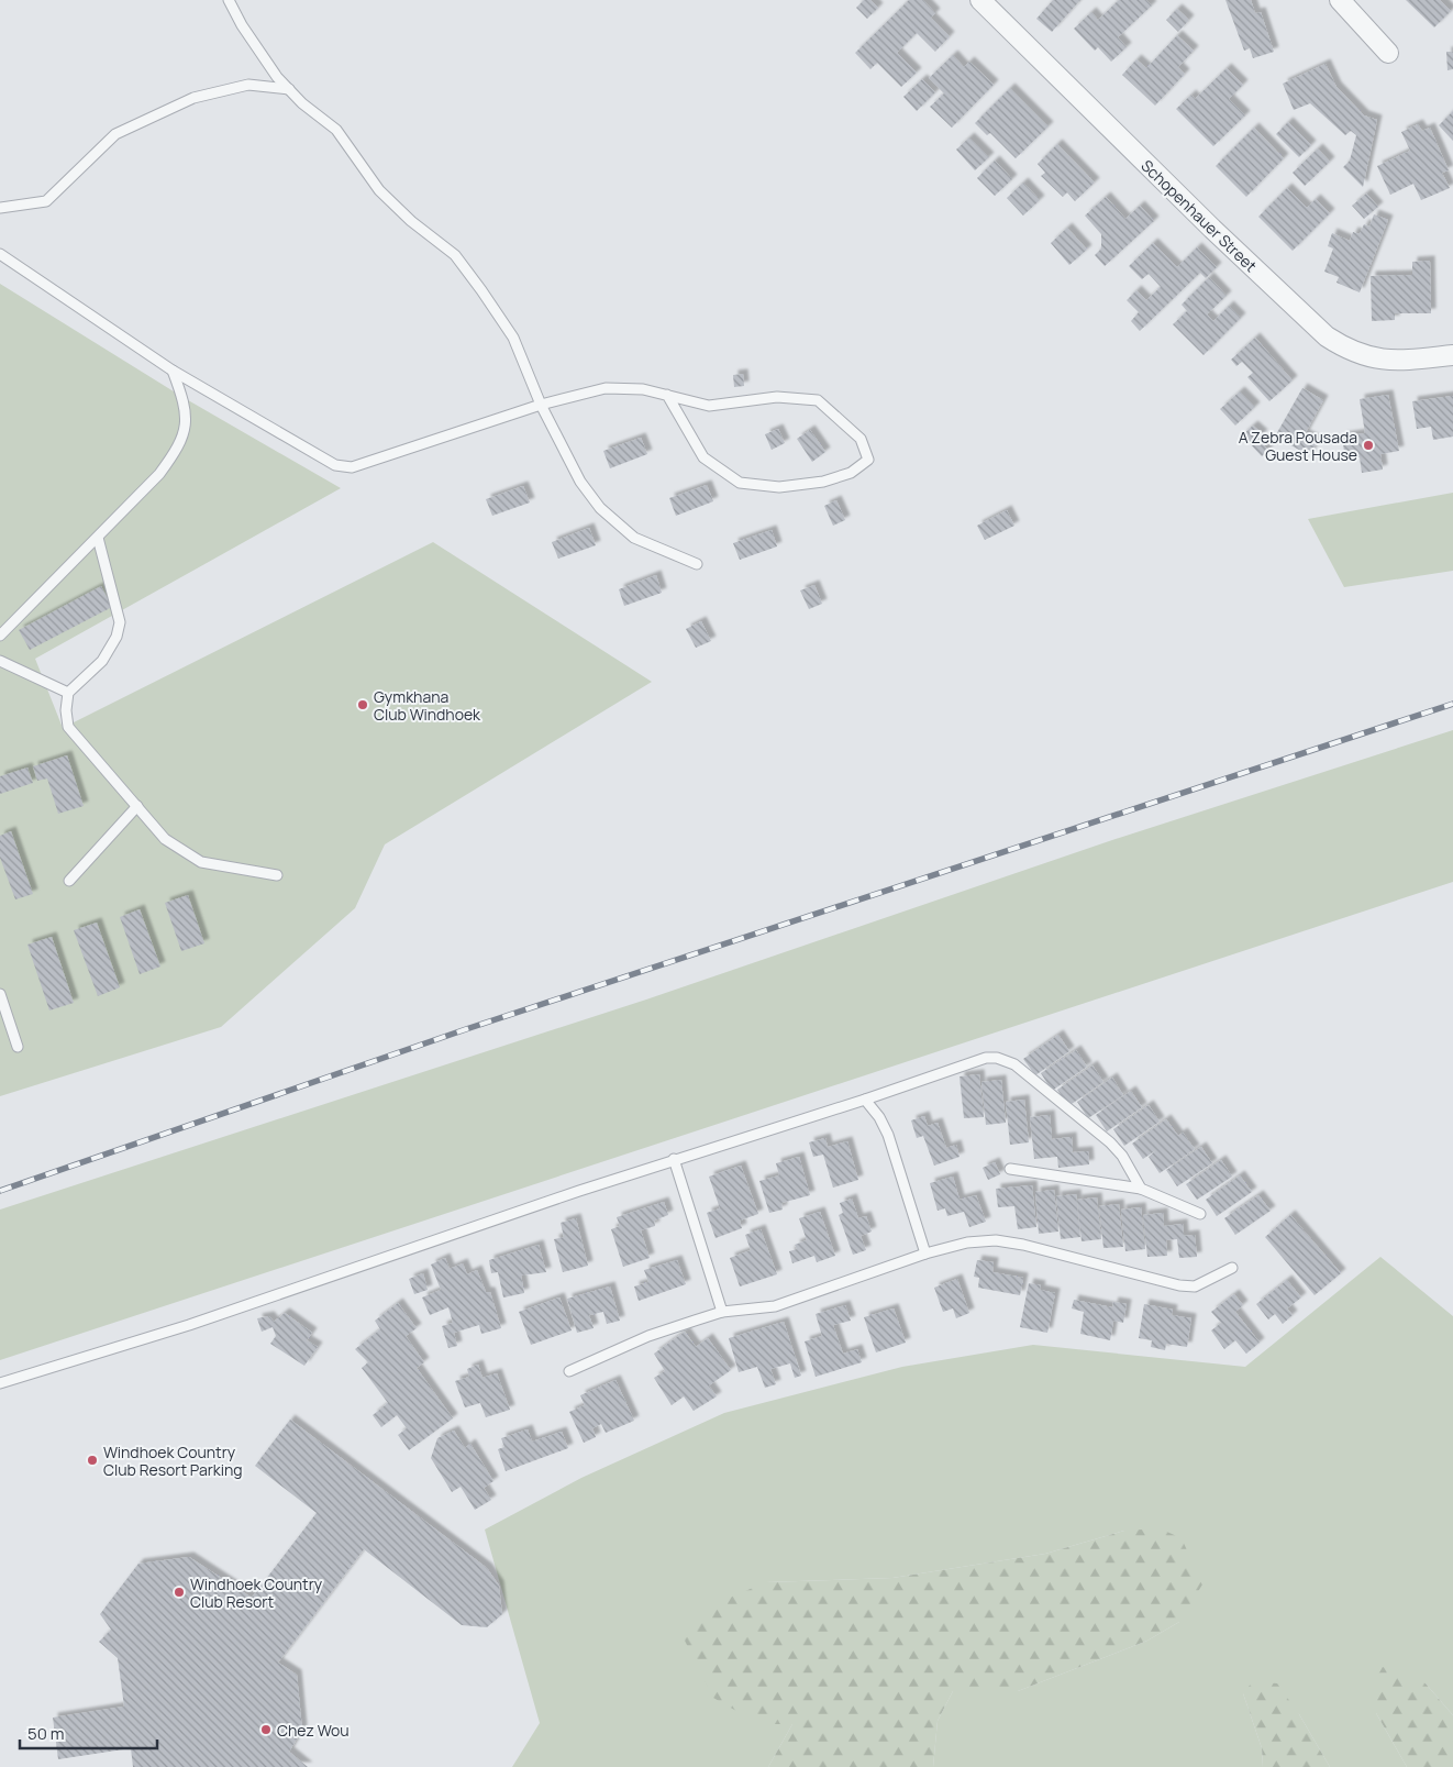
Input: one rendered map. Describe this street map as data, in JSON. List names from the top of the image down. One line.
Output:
{"streets":{"street":["Schopenhauer Street"]},"places":["A Zebra Pousada Guest House","Gymkhana Club Windhoek","Windhoek Country Club Resort Parking","Windhoek Country Club Resort","Chez Wou"],"scale_bar":"50 m"}
